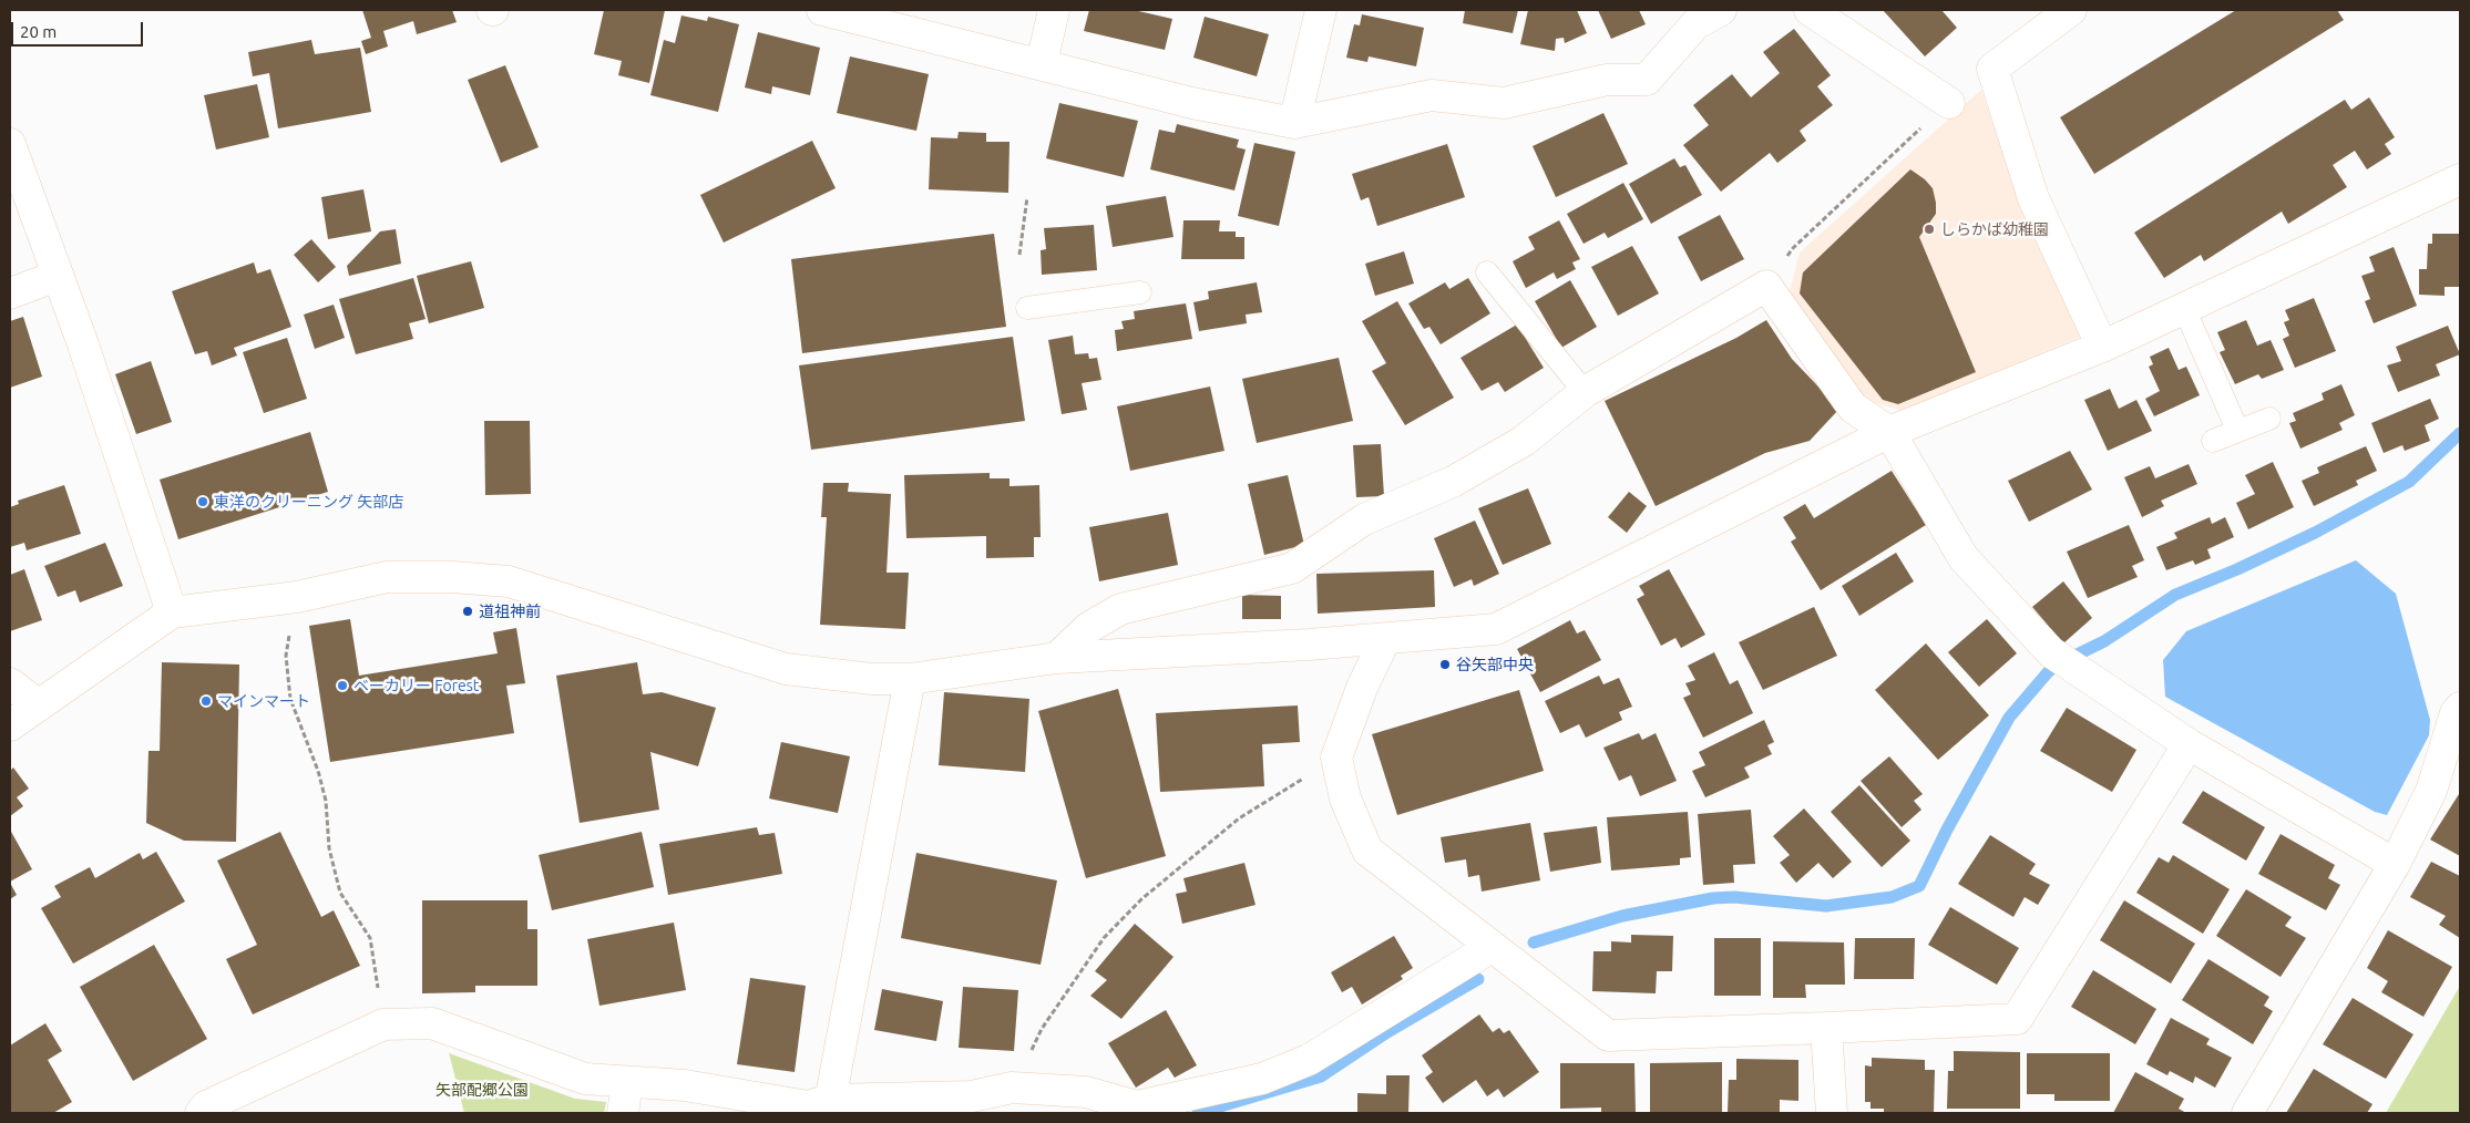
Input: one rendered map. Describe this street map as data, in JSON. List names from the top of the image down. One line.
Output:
{"parks":["矢部配郷公園"],"places":["しらかば幼稚園","東洋のクリーニング 矢部店","道祖神前","谷矢部中央","ベーカリー Forest","マインマート"],"scale_bar":"20 m"}
